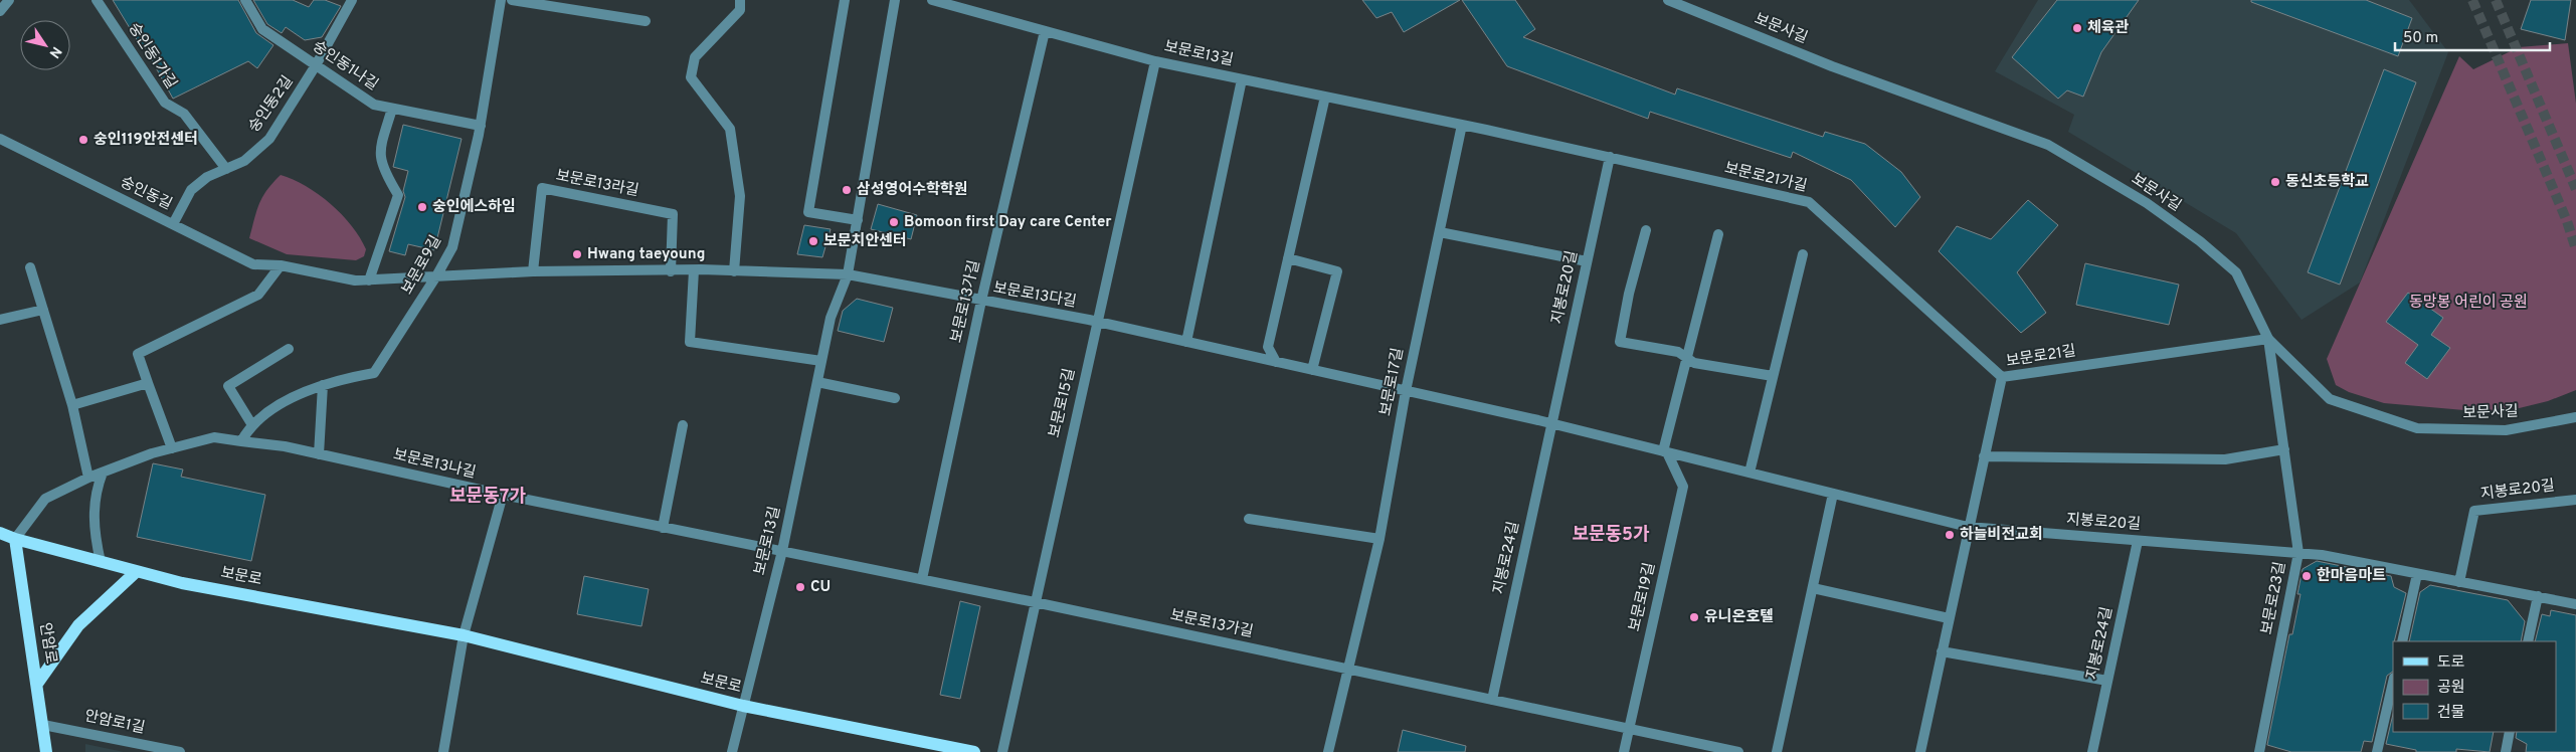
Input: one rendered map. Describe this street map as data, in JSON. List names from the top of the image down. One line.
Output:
{"streets":{"main road":["보문로","안암로"],"street":["보문사길","보문로13길","숭인동1가길","숭인동1나길","숭인동2길","보문로21가길","보문로13라길","숭인동길","보문로9길","지봉로20길","보문로13다길","보문로13가길","보문로21길","보문로17길","보문로15길","보문로13나길","지봉로24길","보문로19길","보문로23길","안암로1길"]},"crossings":[["보문사길","보문로21길"],["보문사길","보문로23길"],["보문로13길","보문로21가길"],["보문로13길","보문로13다길"],["보문로13길","보문로13가길"],["보문로13길","보문로17길"],["보문로13길","보문로15길"],["보문로13길","보문로13나길"],["보문로13길","보문로"],["숭인동1가길","숭인동2길"],["숭인동1나길","숭인동2길"],["숭인동1나길","보문로9길"],["숭인동2길","숭인동길"],["보문로21가길","지봉로20길"],["보문로21가길","보문로21길"],["보문로21가길","보문로17길"],["숭인동길","보문로9길"],["보문로9길","보문로13나길"],["지봉로20길","보문로13다길"],["지봉로20길","보문로21길"],["지봉로20길","보문로17길"],["지봉로20길","지봉로24길"],["지봉로20길","보문로19길"],["지봉로20길","보문로23길"],["보문로13다길","보문로13가길"],["보문로13다길","보문로17길"],["보문로13다길","보문로15길"],["보문로13가길","보문로17길"],["보문로13가길","보문로15길"],["보문로13가길","보문로13나길"],["보문로21길","보문로23길"],["보문로13나길","보문로"],["보문로13나길","안암로"],["보문로","안암로"],["안암로","안암로1길"]],"districts":["보문동7가","보문동5가"],"parks":["동망봉 어린이 공원"],"places":["체육관","숭인119안전센터","동신초등학교","삼성영어수학학원","숭인에스하임","Bomoon first Day care Center","보문치안센터","Hwang taeyoung","하늘비전교회","한마음마트","CU","유니온호텔"],"legend":["도로","공원","건물"],"scale_bar":"50 m","north":"bottom right"}
